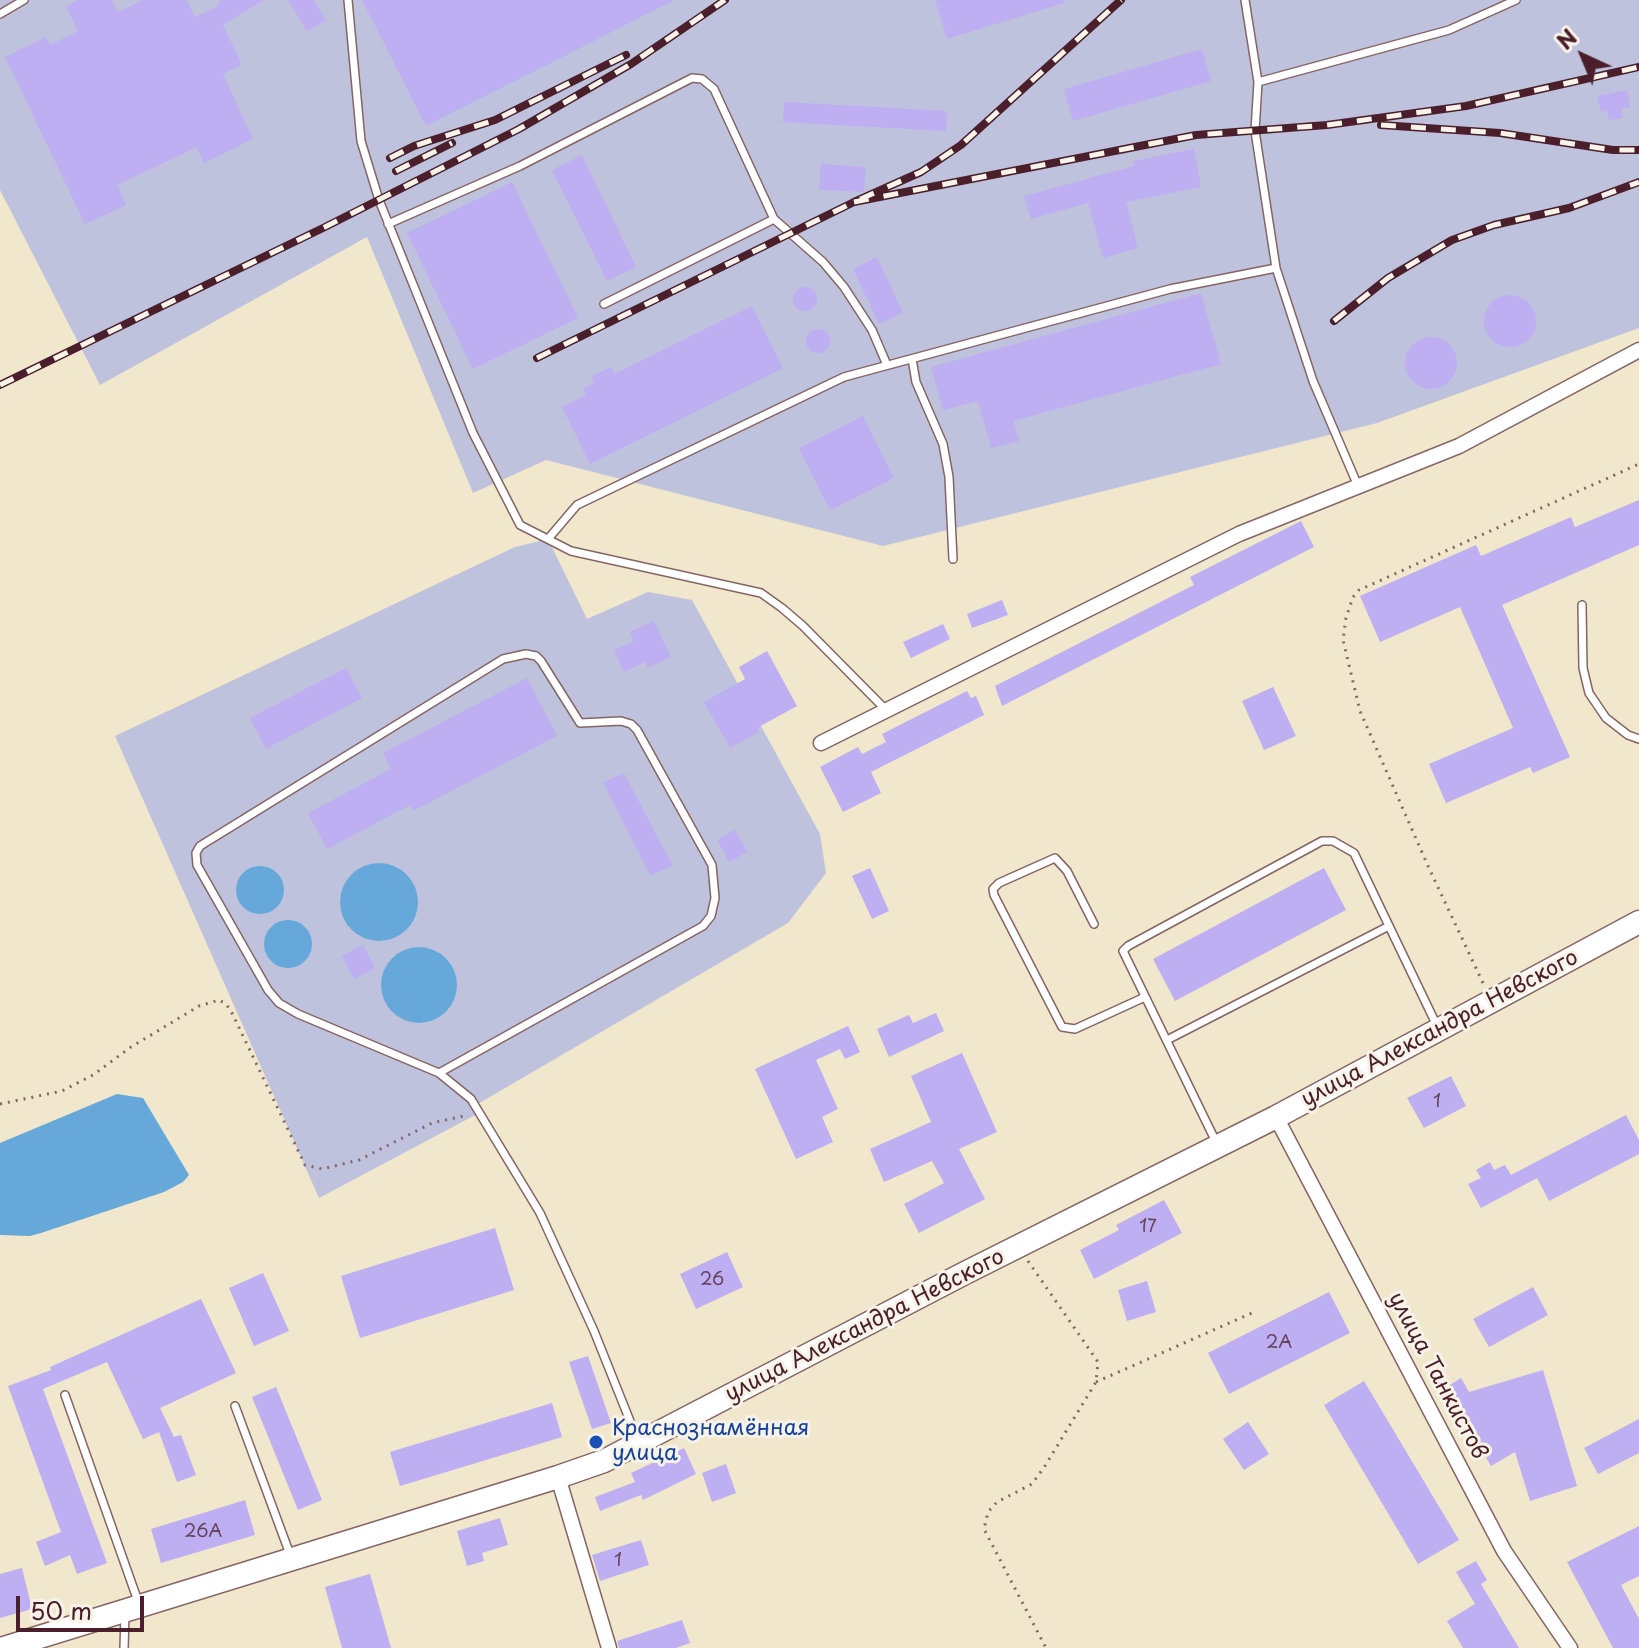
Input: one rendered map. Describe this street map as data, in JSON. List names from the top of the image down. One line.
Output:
{"streets":{"main road":["улица Александра Невского"],"street":["улица Танкистов"]},"crossings":[["улица Александра Невского","улица Танкистов"]],"places":["Краснознамённая улица"],"house_numbers":["1","17","26","2А","26А","1"],"scale_bar":"50 m","north":"top left"}
